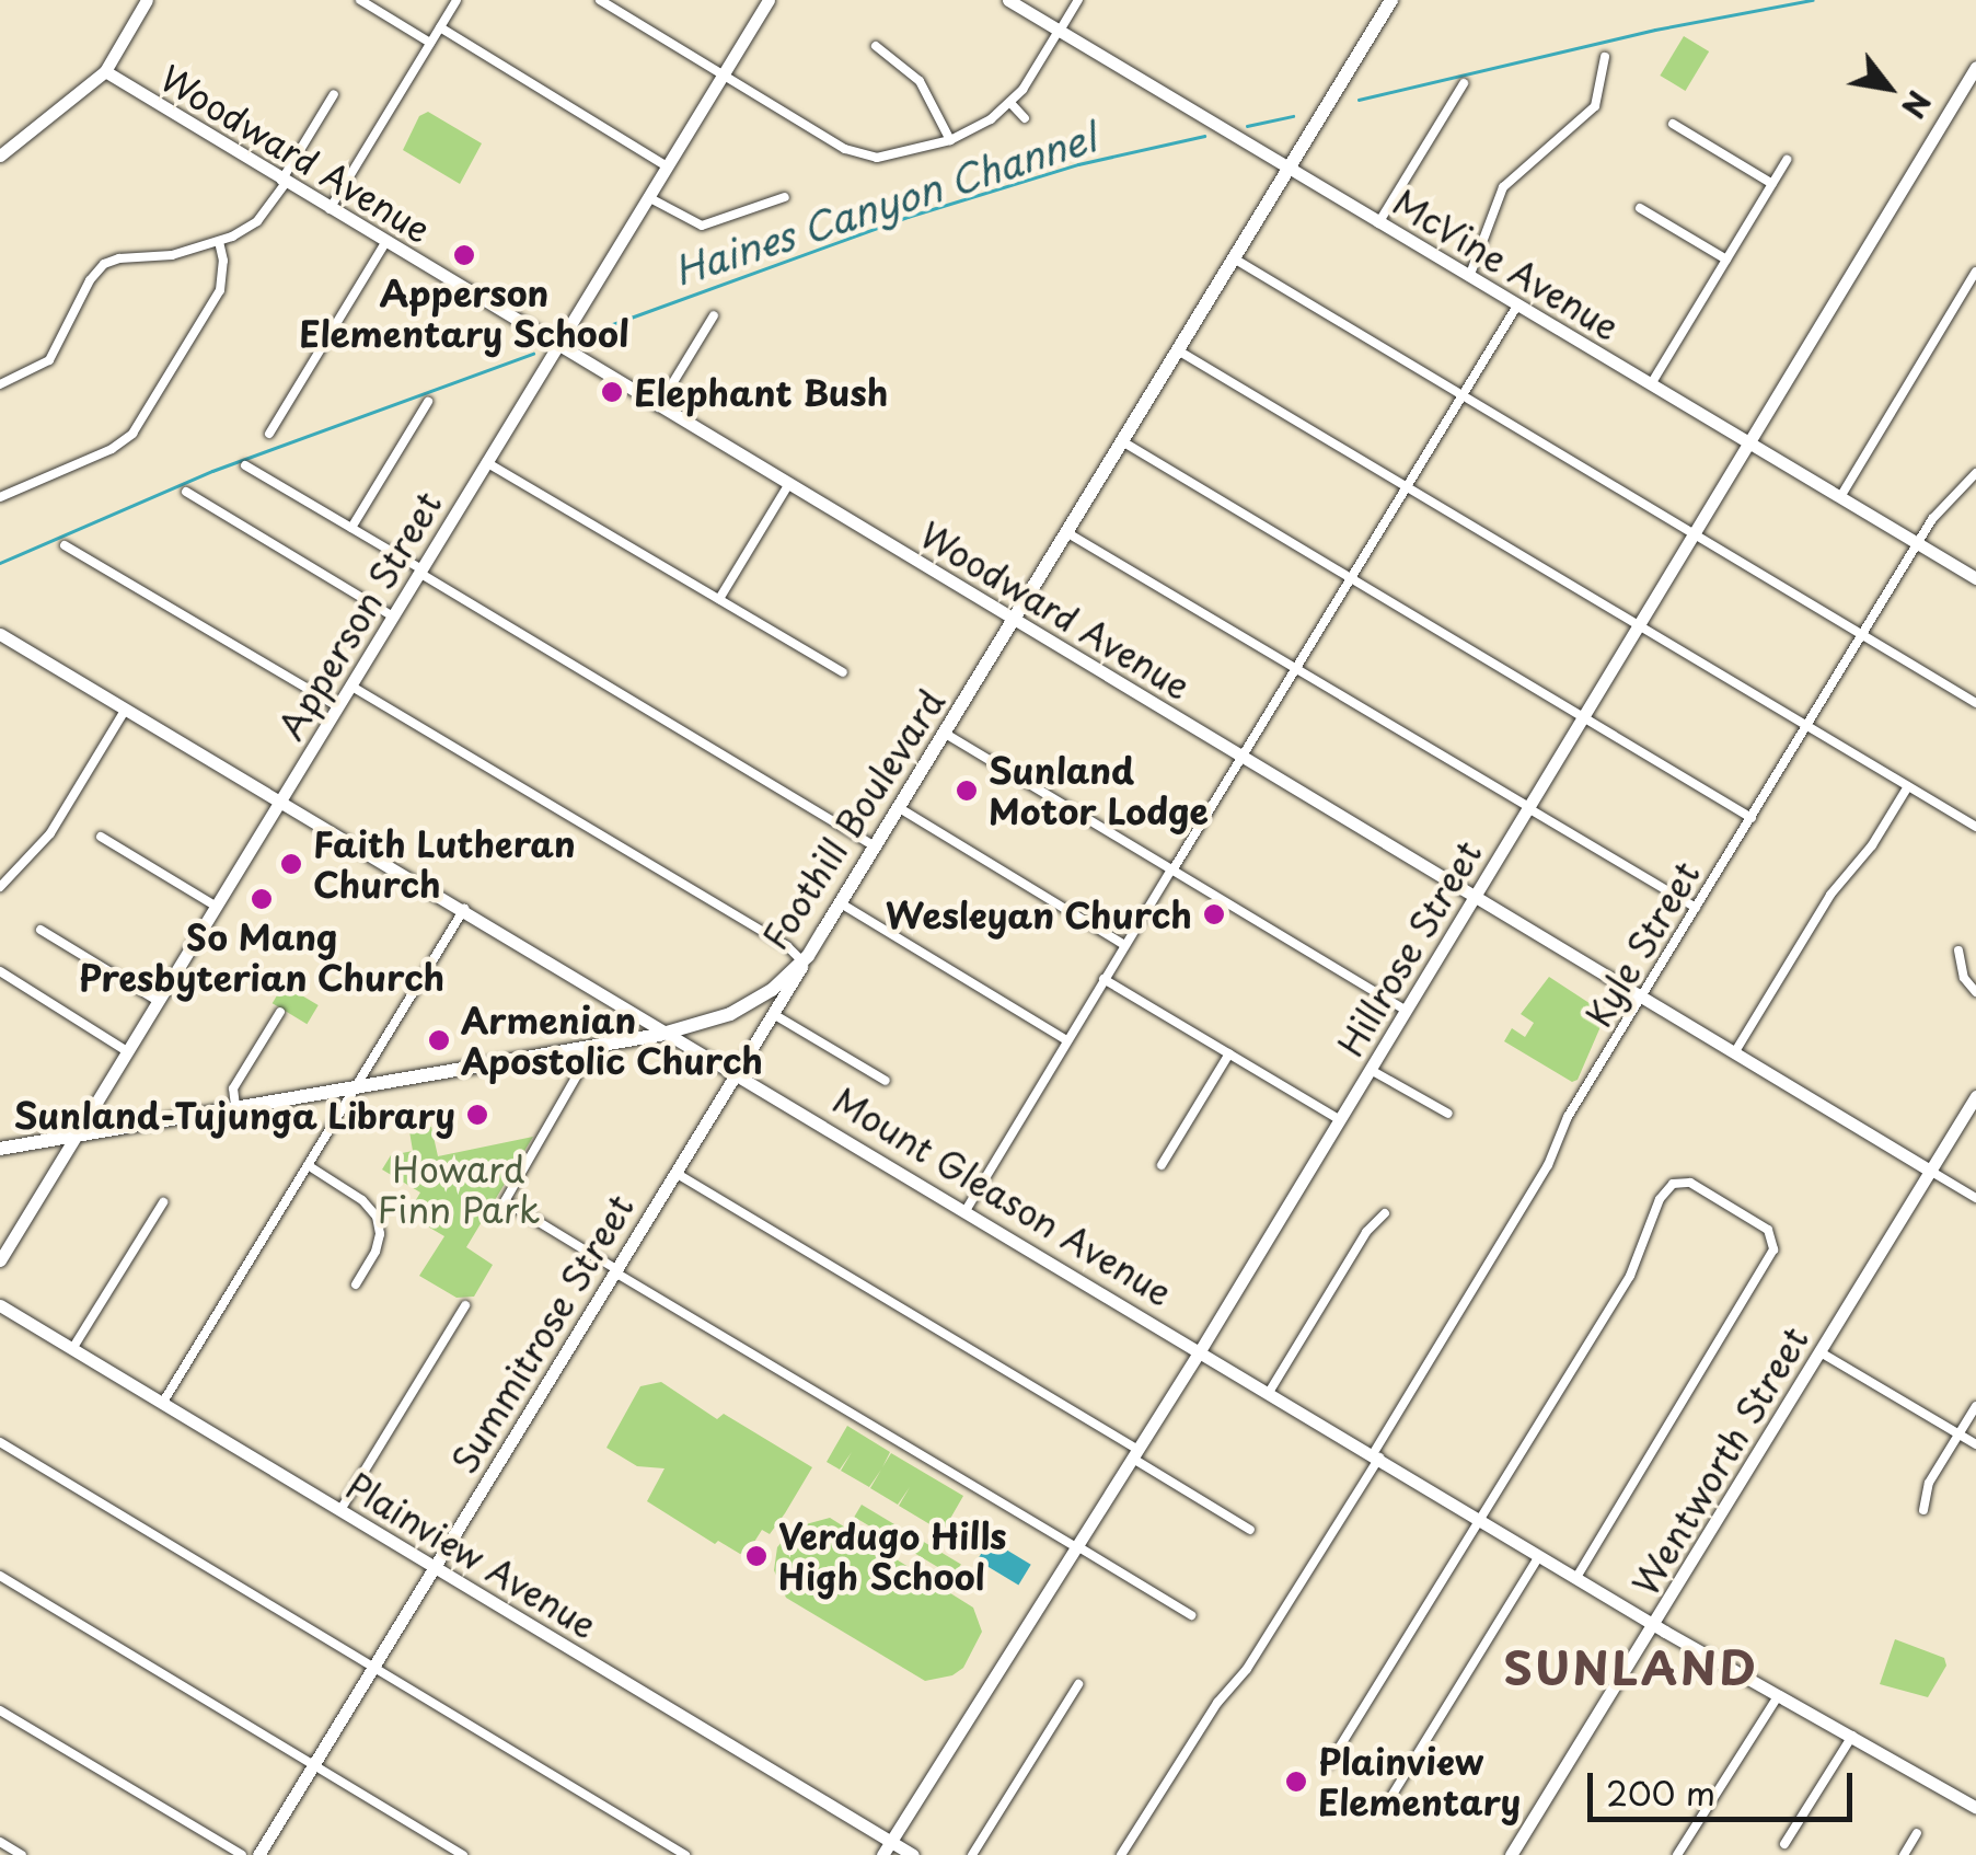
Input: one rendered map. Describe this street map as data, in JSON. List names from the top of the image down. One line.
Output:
{"streets":{"main road":["Foothill Boulevard"],"street":["Woodward Avenue","McVine Avenue","Apperson Street","Kyle Street","Hillrose Street","Mount Gleason Avenue","Summitrose Street","Wentworth Street","Plainview Avenue"]},"crossings":[["Woodward Avenue","Apperson Street"],["Woodward Avenue","Foothill Boulevard"],["Woodward Avenue","Kyle Street"],["Woodward Avenue","Hillrose Street"],["Woodward Avenue","Wentworth Street"],["McVine Avenue","Foothill Boulevard"],["McVine Avenue","Kyle Street"],["McVine Avenue","Hillrose Street"],["Apperson Street","Foothill Boulevard"],["Apperson Street","Mount Gleason Avenue"],["Foothill Boulevard","Mount Gleason Avenue"],["Foothill Boulevard","Summitrose Street"],["Kyle Street","Mount Gleason Avenue"],["Hillrose Street","Mount Gleason Avenue"],["Hillrose Street","Plainview Avenue"],["Mount Gleason Avenue","Summitrose Street"],["Mount Gleason Avenue","Wentworth Street"],["Summitrose Street","Plainview Avenue"]],"districts":["SUNLAND"],"water":["Haines Canyon Channel"],"parks":["Howard Finn Park"],"places":["Apperson Elementary School","Elephant Bush","Sunland Motor Lodge","Faith Lutheran Church","So Mang Presbyterian Church","Wesleyan Church","Armenian Apostolic Church","Sunland-Tujunga Library","Verdugo Hills High School","Plainview Elementary"],"scale_bar":"200 m","north":"bottom right"}
